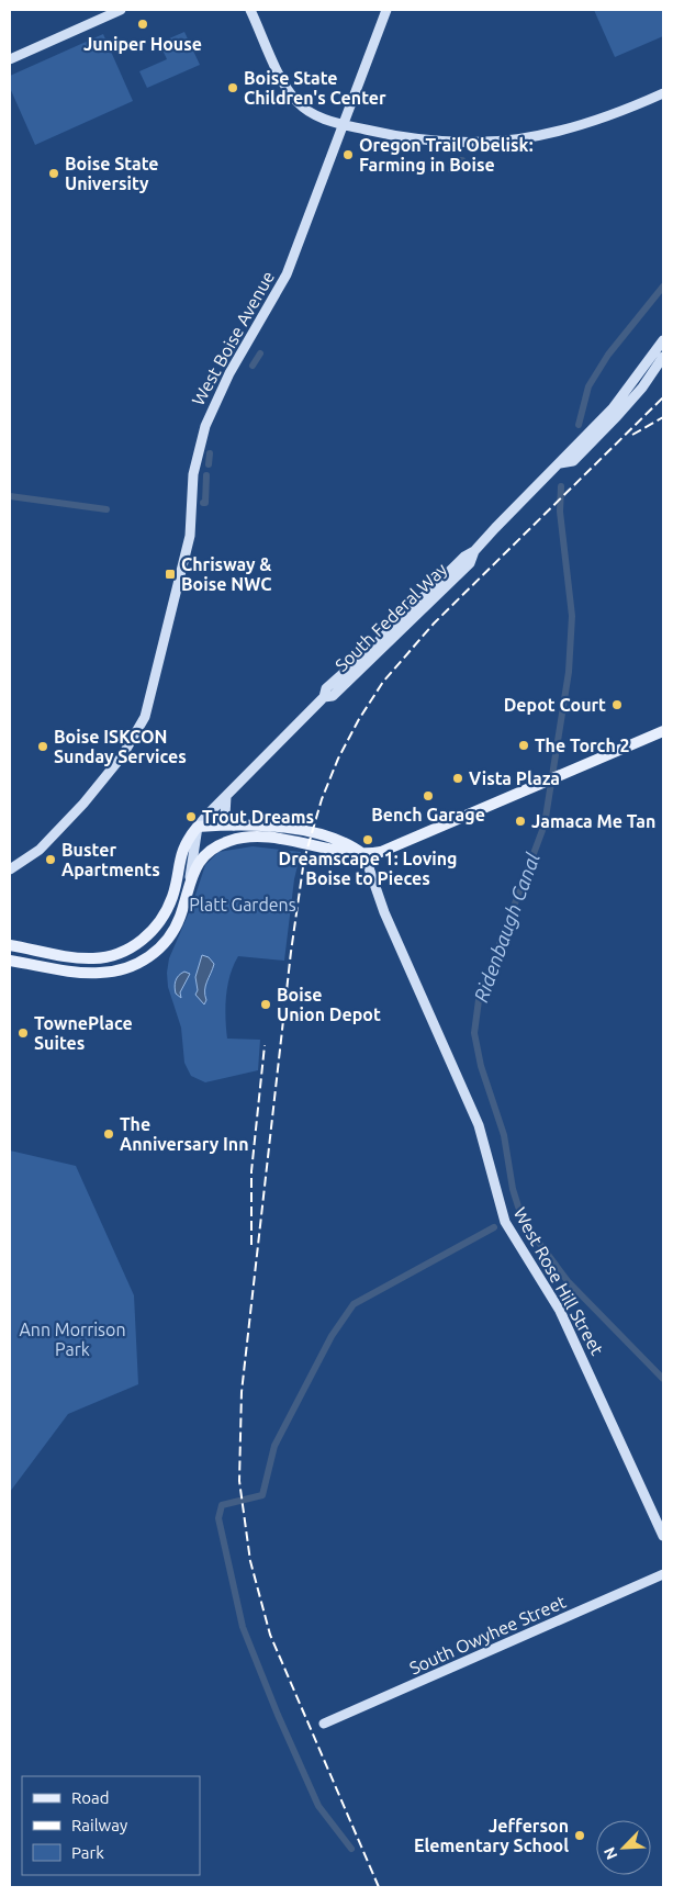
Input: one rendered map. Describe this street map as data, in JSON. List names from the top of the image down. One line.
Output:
{"streets":{"street":["West Boise Avenue","South Federal Way","West Rose Hill Street","South Owyhee Street"]},"water":["Ridenbaugh Canal"],"parks":["Platt Gardens","Ann Morrison Park"],"places":{"other":["Juniper House","Boise State Children's Center","Oregon Trail Obelisk: Farming in Boise","Boise State University","Depot Court","The Torch 2","Boise ISKCON Sunday Services","Vista Plaza","Bench Garage","Trout Dreams","Jamaca Me Tan","Dreamscape 1: Loving Boise to Pieces","Buster Apartments","Boise Union Depot","TownePlace Suites","The Anniversary Inn","Jefferson Elementary School"],"transit":["Chrisway & Boise NWC"]},"legend":["Road","Railway","Park"],"north":"bottom left"}
